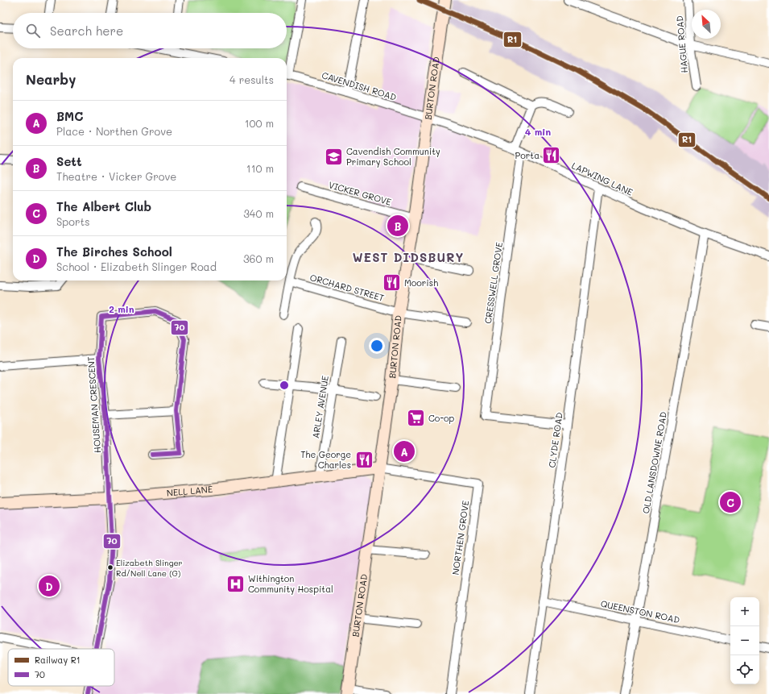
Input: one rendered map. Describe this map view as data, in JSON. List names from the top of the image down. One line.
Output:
{"streets":{"street":["HAGUE ROAD","CAVENDISH ROAD","BURTON ROAD","LAPWING LANE","VICKER GROVE","CRESSWELL GROVE","ORCHARD STREET","HOUSEMAN CRESCENT","ARLEY AVENUE","CLYDE ROAD","OLD LANSDOWNE ROAD","NELL LANE","NORTHEN GROVE","QUEENSTON ROAD"]},"crossings":[["CAVENDISH ROAD","BURTON ROAD"],["CAVENDISH ROAD","LAPWING LANE"],["BURTON ROAD","LAPWING LANE"],["BURTON ROAD","VICKER GROVE"],["BURTON ROAD","ORCHARD STREET"],["BURTON ROAD","NELL LANE"],["BURTON ROAD","NORTHEN GROVE"],["LAPWING LANE","CRESSWELL GROVE"],["LAPWING LANE","CLYDE ROAD"],["LAPWING LANE","OLD LANSDOWNE ROAD"],["CRESSWELL GROVE","CLYDE ROAD"],["HOUSEMAN CRESCENT","NELL LANE"],["ARLEY AVENUE","NELL LANE"],["CLYDE ROAD","QUEENSTON ROAD"],["OLD LANSDOWNE ROAD","QUEENSTON ROAD"],["NELL LANE","NORTHEN GROVE"]],"districts":["WEST DIDSBURY"],"places":{"restaurant":["Porta","Moorish","The George Charles"],"school or university":["Cavendish Community Primary School"],"supermarket":["Co-op"],"other":["Elizabeth Slinger Rd/Nell Lane (G)"],"hospital":["Withington Community Hospital"]},"lines":["rail line R1","transit line 70"],"legend":["Railway R1","70"],"north":"top left","page":{"search":"Search here","heading":["Nearby","4 results"],"list":[{"mark":"A","name":"BMC","note":"Place · Northen Grove","value":"100 m"},{"mark":"B","name":"Sett","note":"Theatre · Vicker Grove","value":"110 m"},{"mark":"C","name":"The Albert Club","note":"Sports","value":"340 m"},{"mark":"D","name":"The Birches School","note":"School · Elizabeth Slinger Road","value":"360 m"}],"pins":["B","A","C","D"],"map_buttons":["+","−"]},"rings":["4 min","2 min"]}
